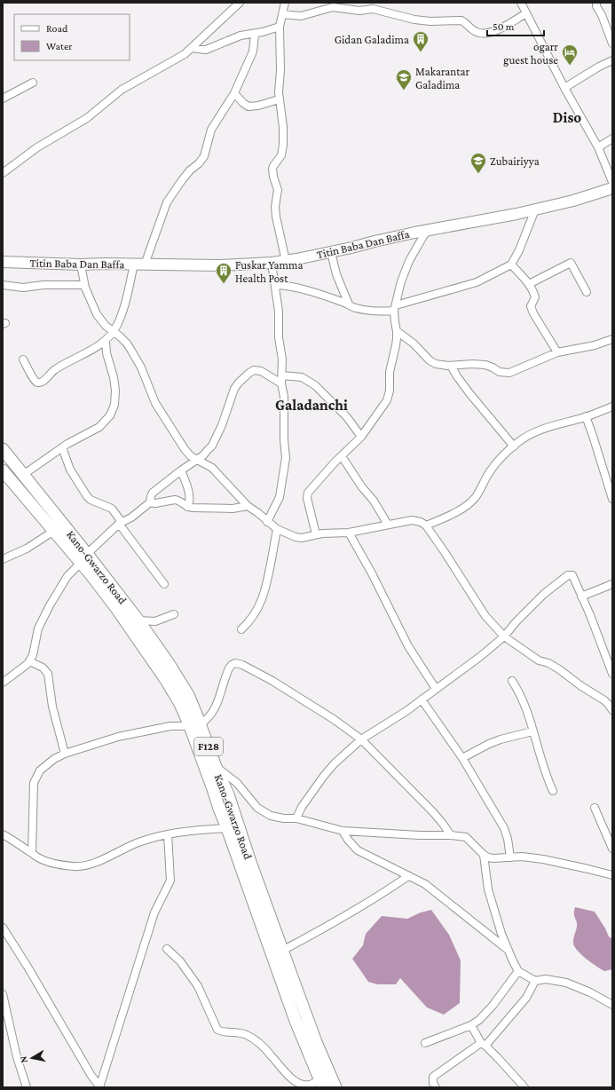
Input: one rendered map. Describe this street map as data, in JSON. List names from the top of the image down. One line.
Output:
{"streets":{"main road":["Titin Baba Dan Baffa","Kano-Gwarzo Road","F128"]},"districts":["Diso","Galadanchi"],"places":{"building":["Gidan Galadima","Fuskar Yamma Health Post"],"hotel":["ogarr guest house"],"school or university":["Makarantar Galadima","Zubairiyya"]},"legend":["Road","Water"],"scale_bar":"50 m","north":"left"}
